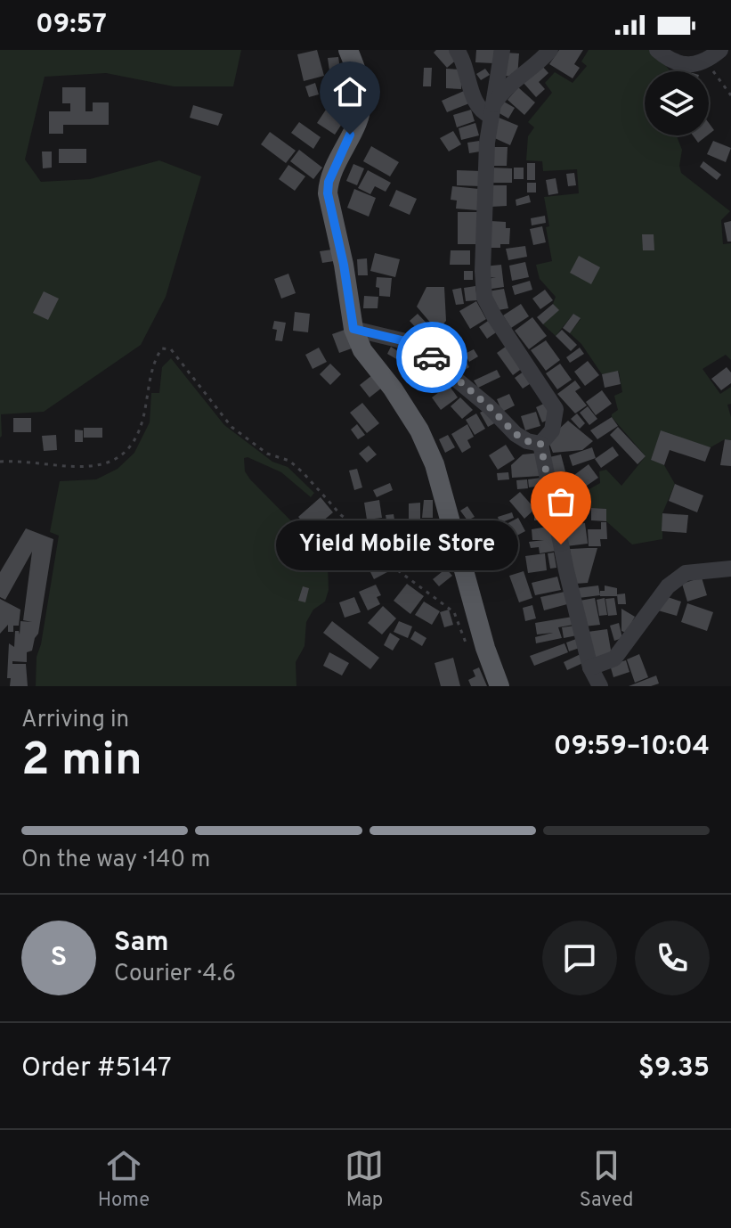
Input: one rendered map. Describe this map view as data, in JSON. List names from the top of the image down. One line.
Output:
{"places":["Yield Mobile Store"],"page":{"status":"09:57","bubble":"Yield Mobile Store","heading":["2 min","Arriving in","09:59–10:04"],"panel":["Sam","Courier · 4.6","Order #5147","$9.35"],"bar":"On the way · 140 m","round":"S","tabs":["Home","Map","Saved"]}}
